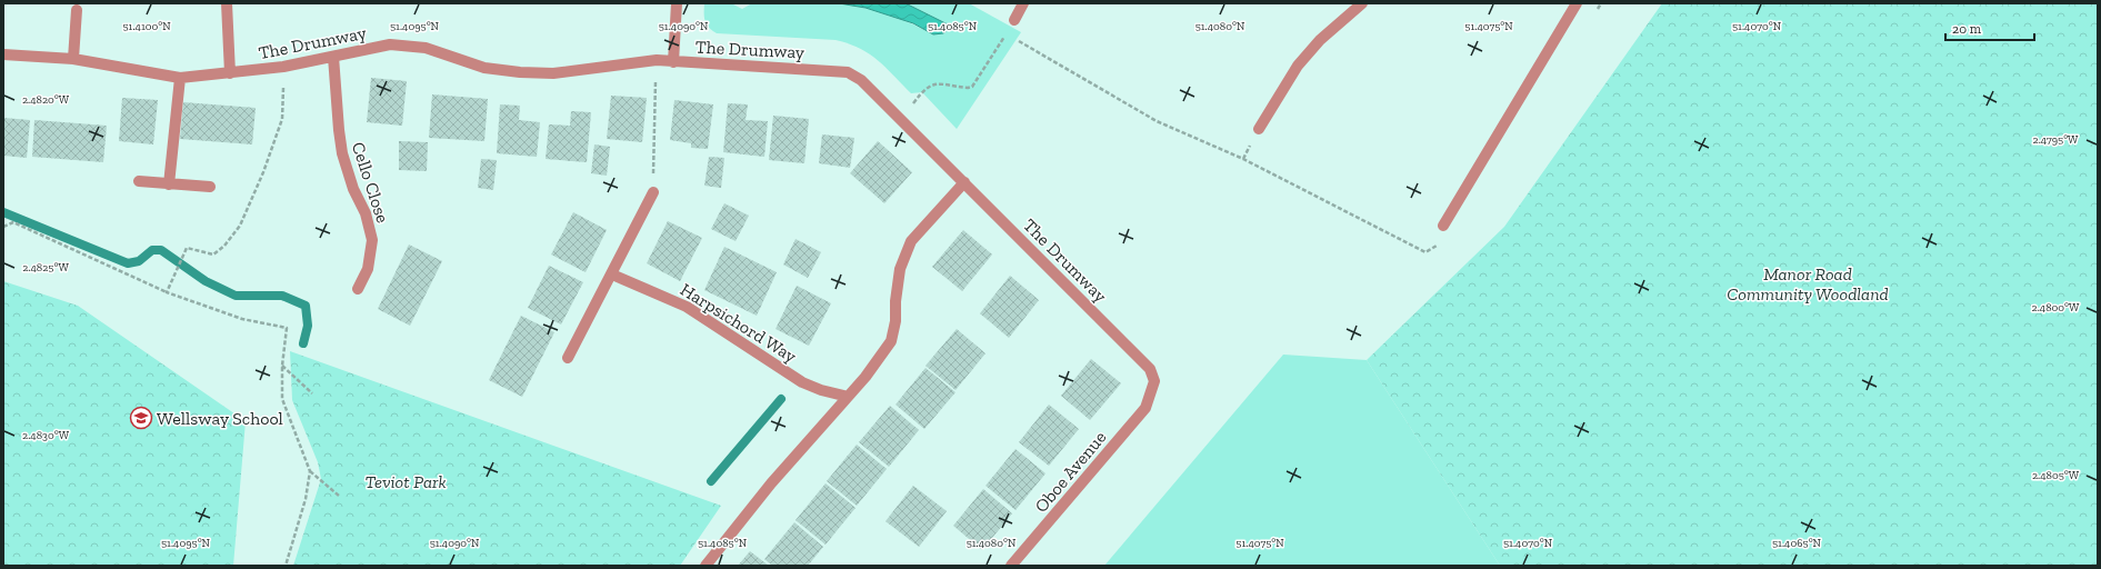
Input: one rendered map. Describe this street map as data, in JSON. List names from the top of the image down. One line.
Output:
{"streets":{"street":["The Drumway","Cello Close","Harpsichord Way","Oboe Avenue"]},"crossings":[["The Drumway","Cello Close"],["The Drumway","Oboe Avenue"]],"parks":["Manor Road Community Woodland","Teviot Park"],"places":{"school or university":["Wellsway School"]},"scale_bar":"20 m","coordinates":["51.4080°N","51.4075°N","51.4070°N","51.4095°N","51.4090°N","51.4085°N","51.4100°N","2.4820°W","2.4795°W","2.4825°W","2.4800°W","2.4830°W","2.4805°W","51.4065°N"]}
